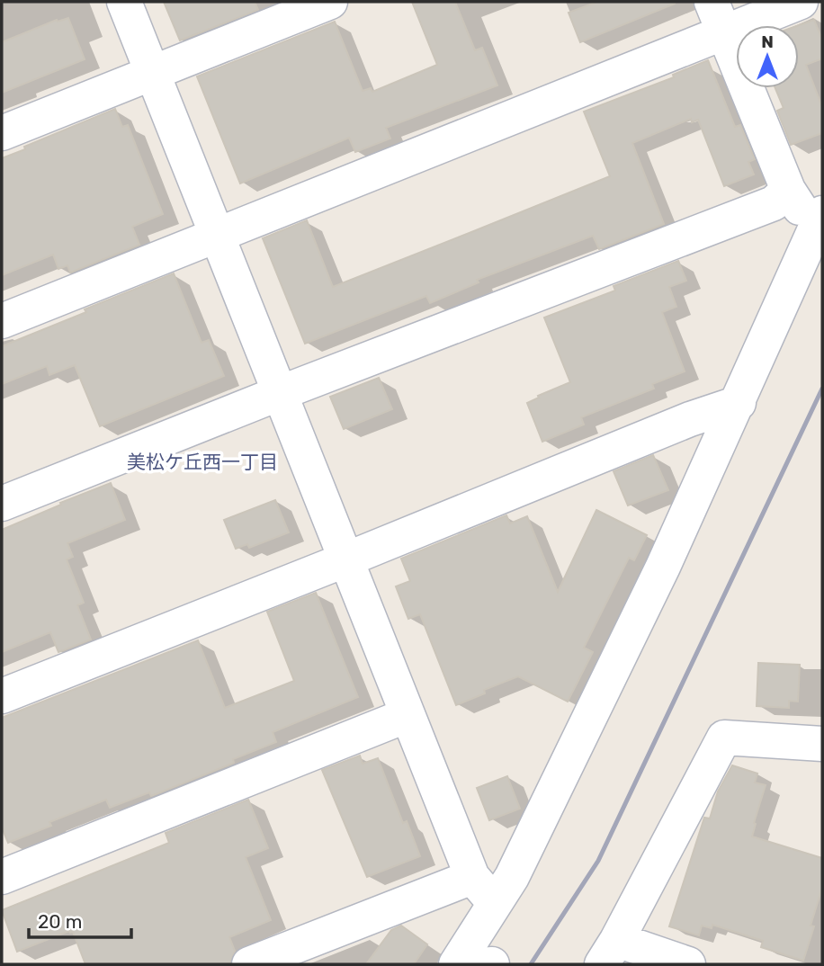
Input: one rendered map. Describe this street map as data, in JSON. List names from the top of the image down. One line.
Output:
{"districts":["美松ケ丘西一丁目"],"scale_bar":"20 m","north":"top"}
